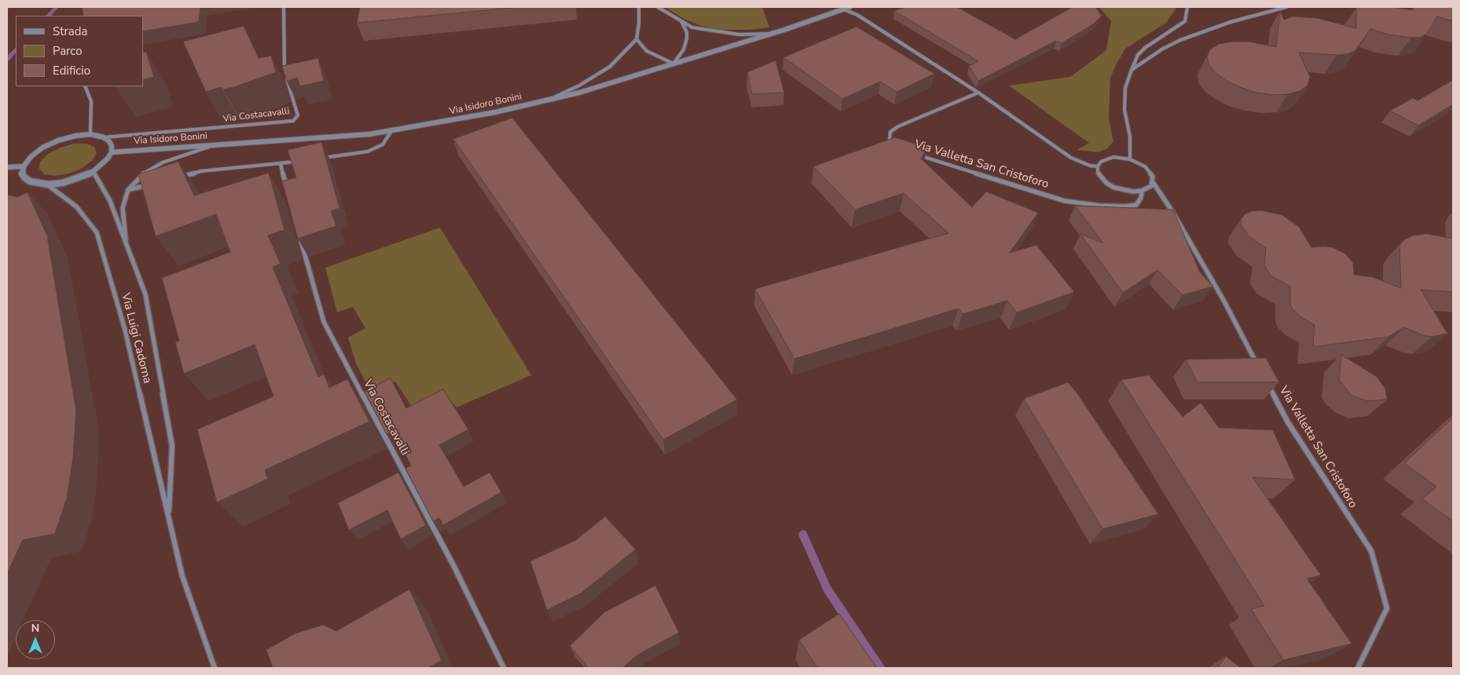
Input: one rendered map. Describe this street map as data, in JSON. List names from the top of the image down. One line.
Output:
{"streets":{"street":["Via Isidoro Bonini","Via Costacavalli","Via Valletta San Cristoforo","Via Luigi Cadorna"]},"crossings":[["Via Isidoro Bonini","Via Luigi Cadorna"]],"legend":["Strada","Parco","Edificio"],"north":"top"}
